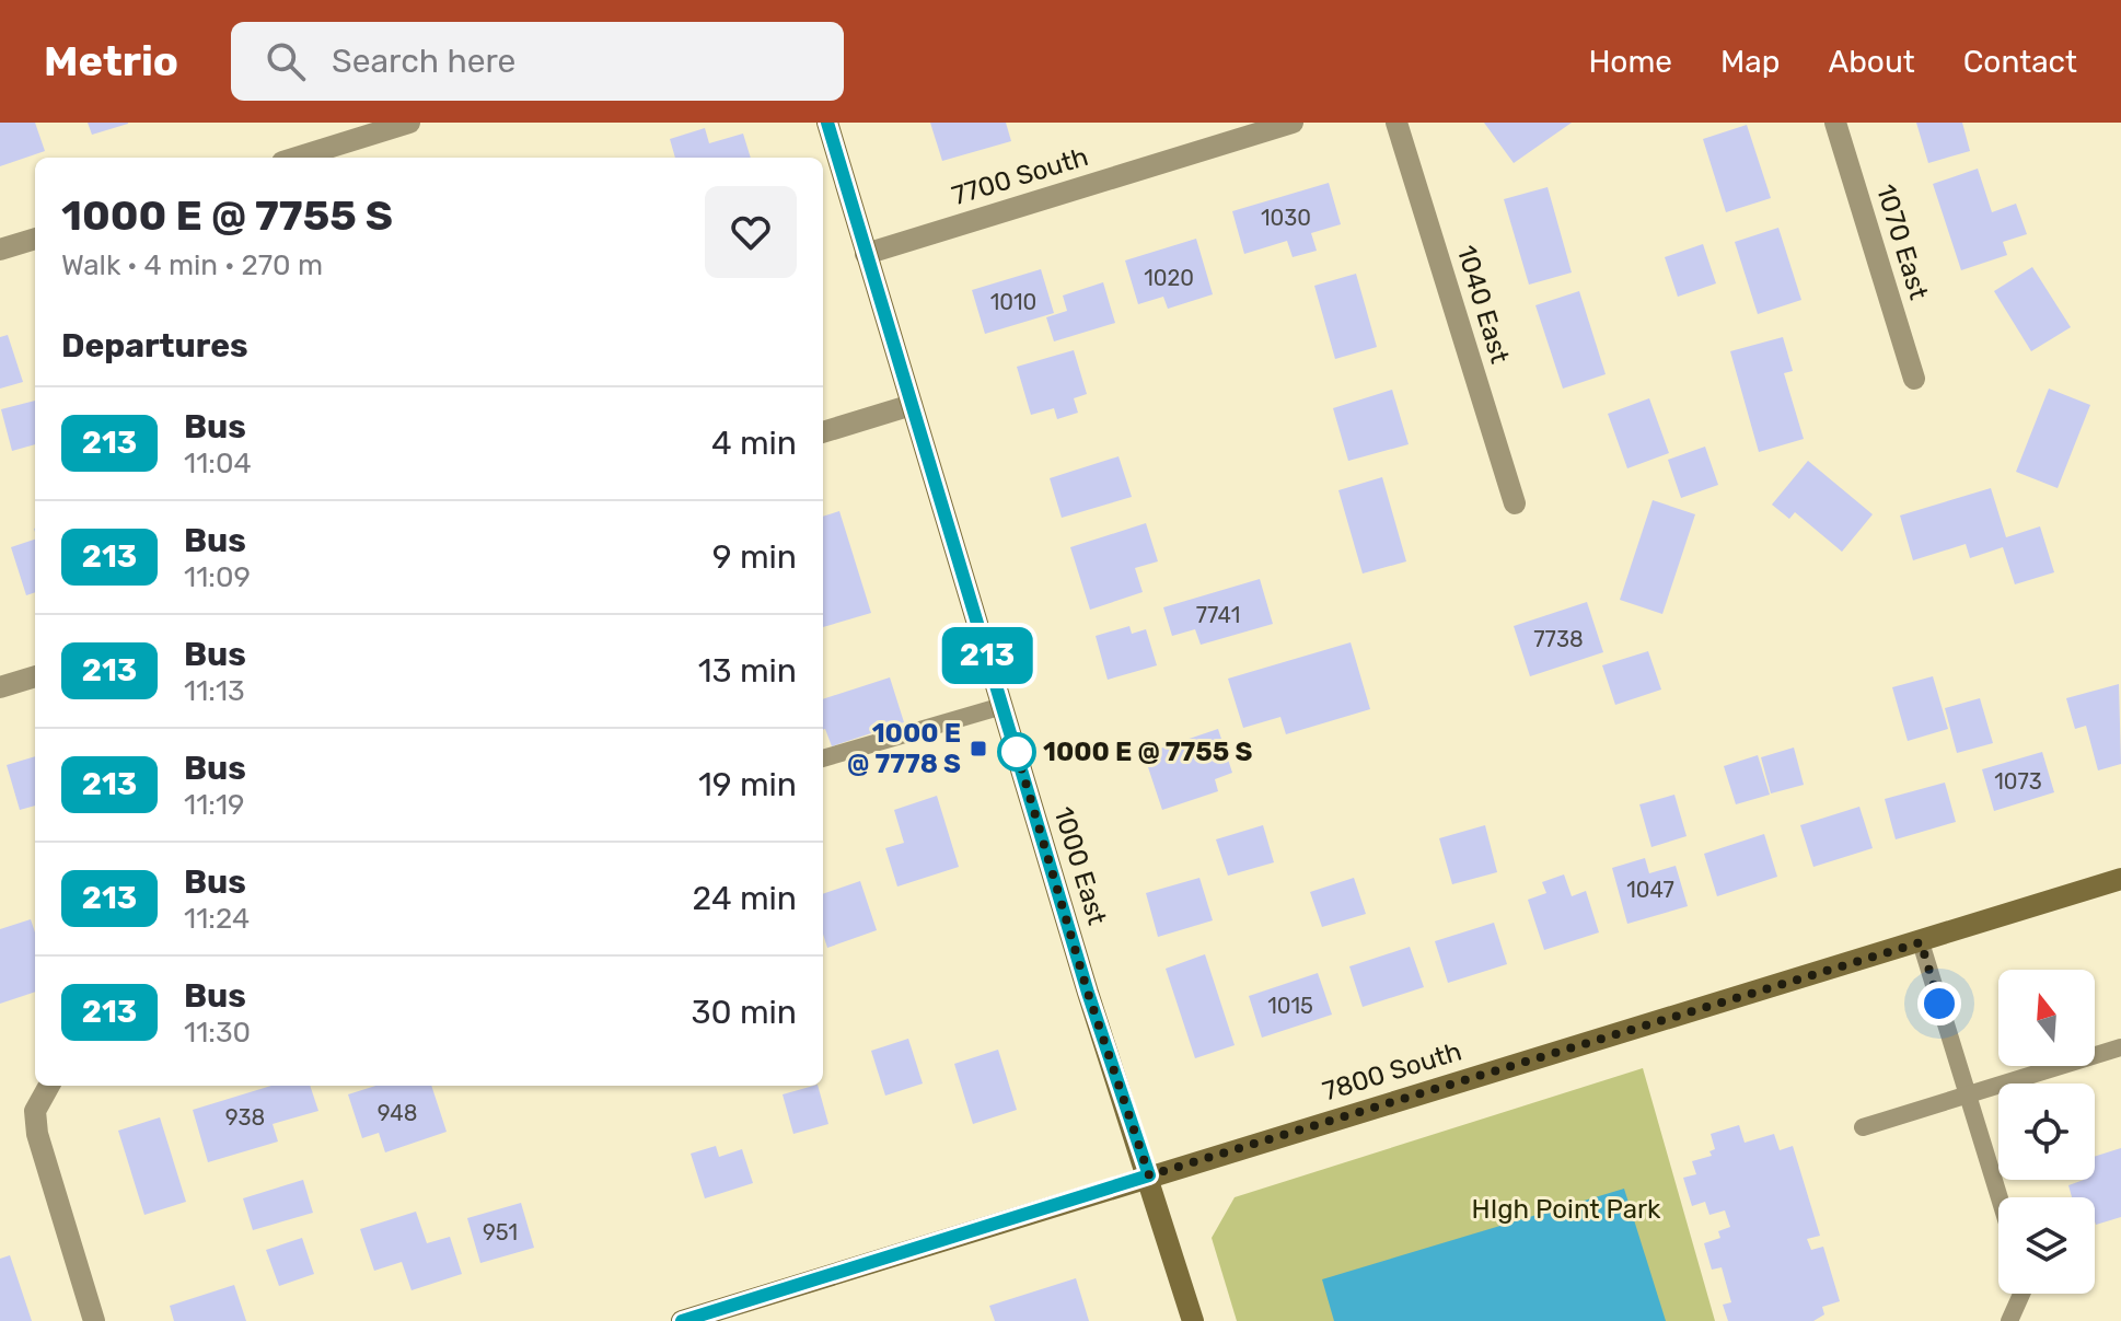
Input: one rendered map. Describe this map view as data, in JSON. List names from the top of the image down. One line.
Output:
{"streets":{"main road":["1000 East","7800 South"],"street":["7700 South","1070 East","1040 East"]},"crossings":[["7700 South","1000 East"],["1000 East","7800 South"]],"parks":["HIgh Point Park"],"places":{"transit":["1000 E @ 7778 S"],"other":["1000 E @ 7755 S"]},"lines":["bus line 213"],"house_numbers":["1030","1020","1010","7741","7738","1073","1047","1015","948","938","951"],"north":"top","page":{"header":"Metrio","search":"Search here","nav":["Home","Map","About","Contact"],"on_map":"213","heading":[["1000 E @ 7755 S","Walk · 4 min · 270 m"],"Departures"],"list":[{"mark":"213","name":"Bus","note":"11:04","value":"4 min"},{"mark":"213","name":"Bus","note":"11:09","value":"9 min"},{"mark":"213","name":"Bus","note":"11:13","value":"13 min"},{"mark":"213","name":"Bus","note":"11:19","value":"19 min"},{"mark":"213","name":"Bus","note":"11:24","value":"24 min"},{"mark":"213","name":"Bus","note":"11:30","value":"30 min"}]}}
